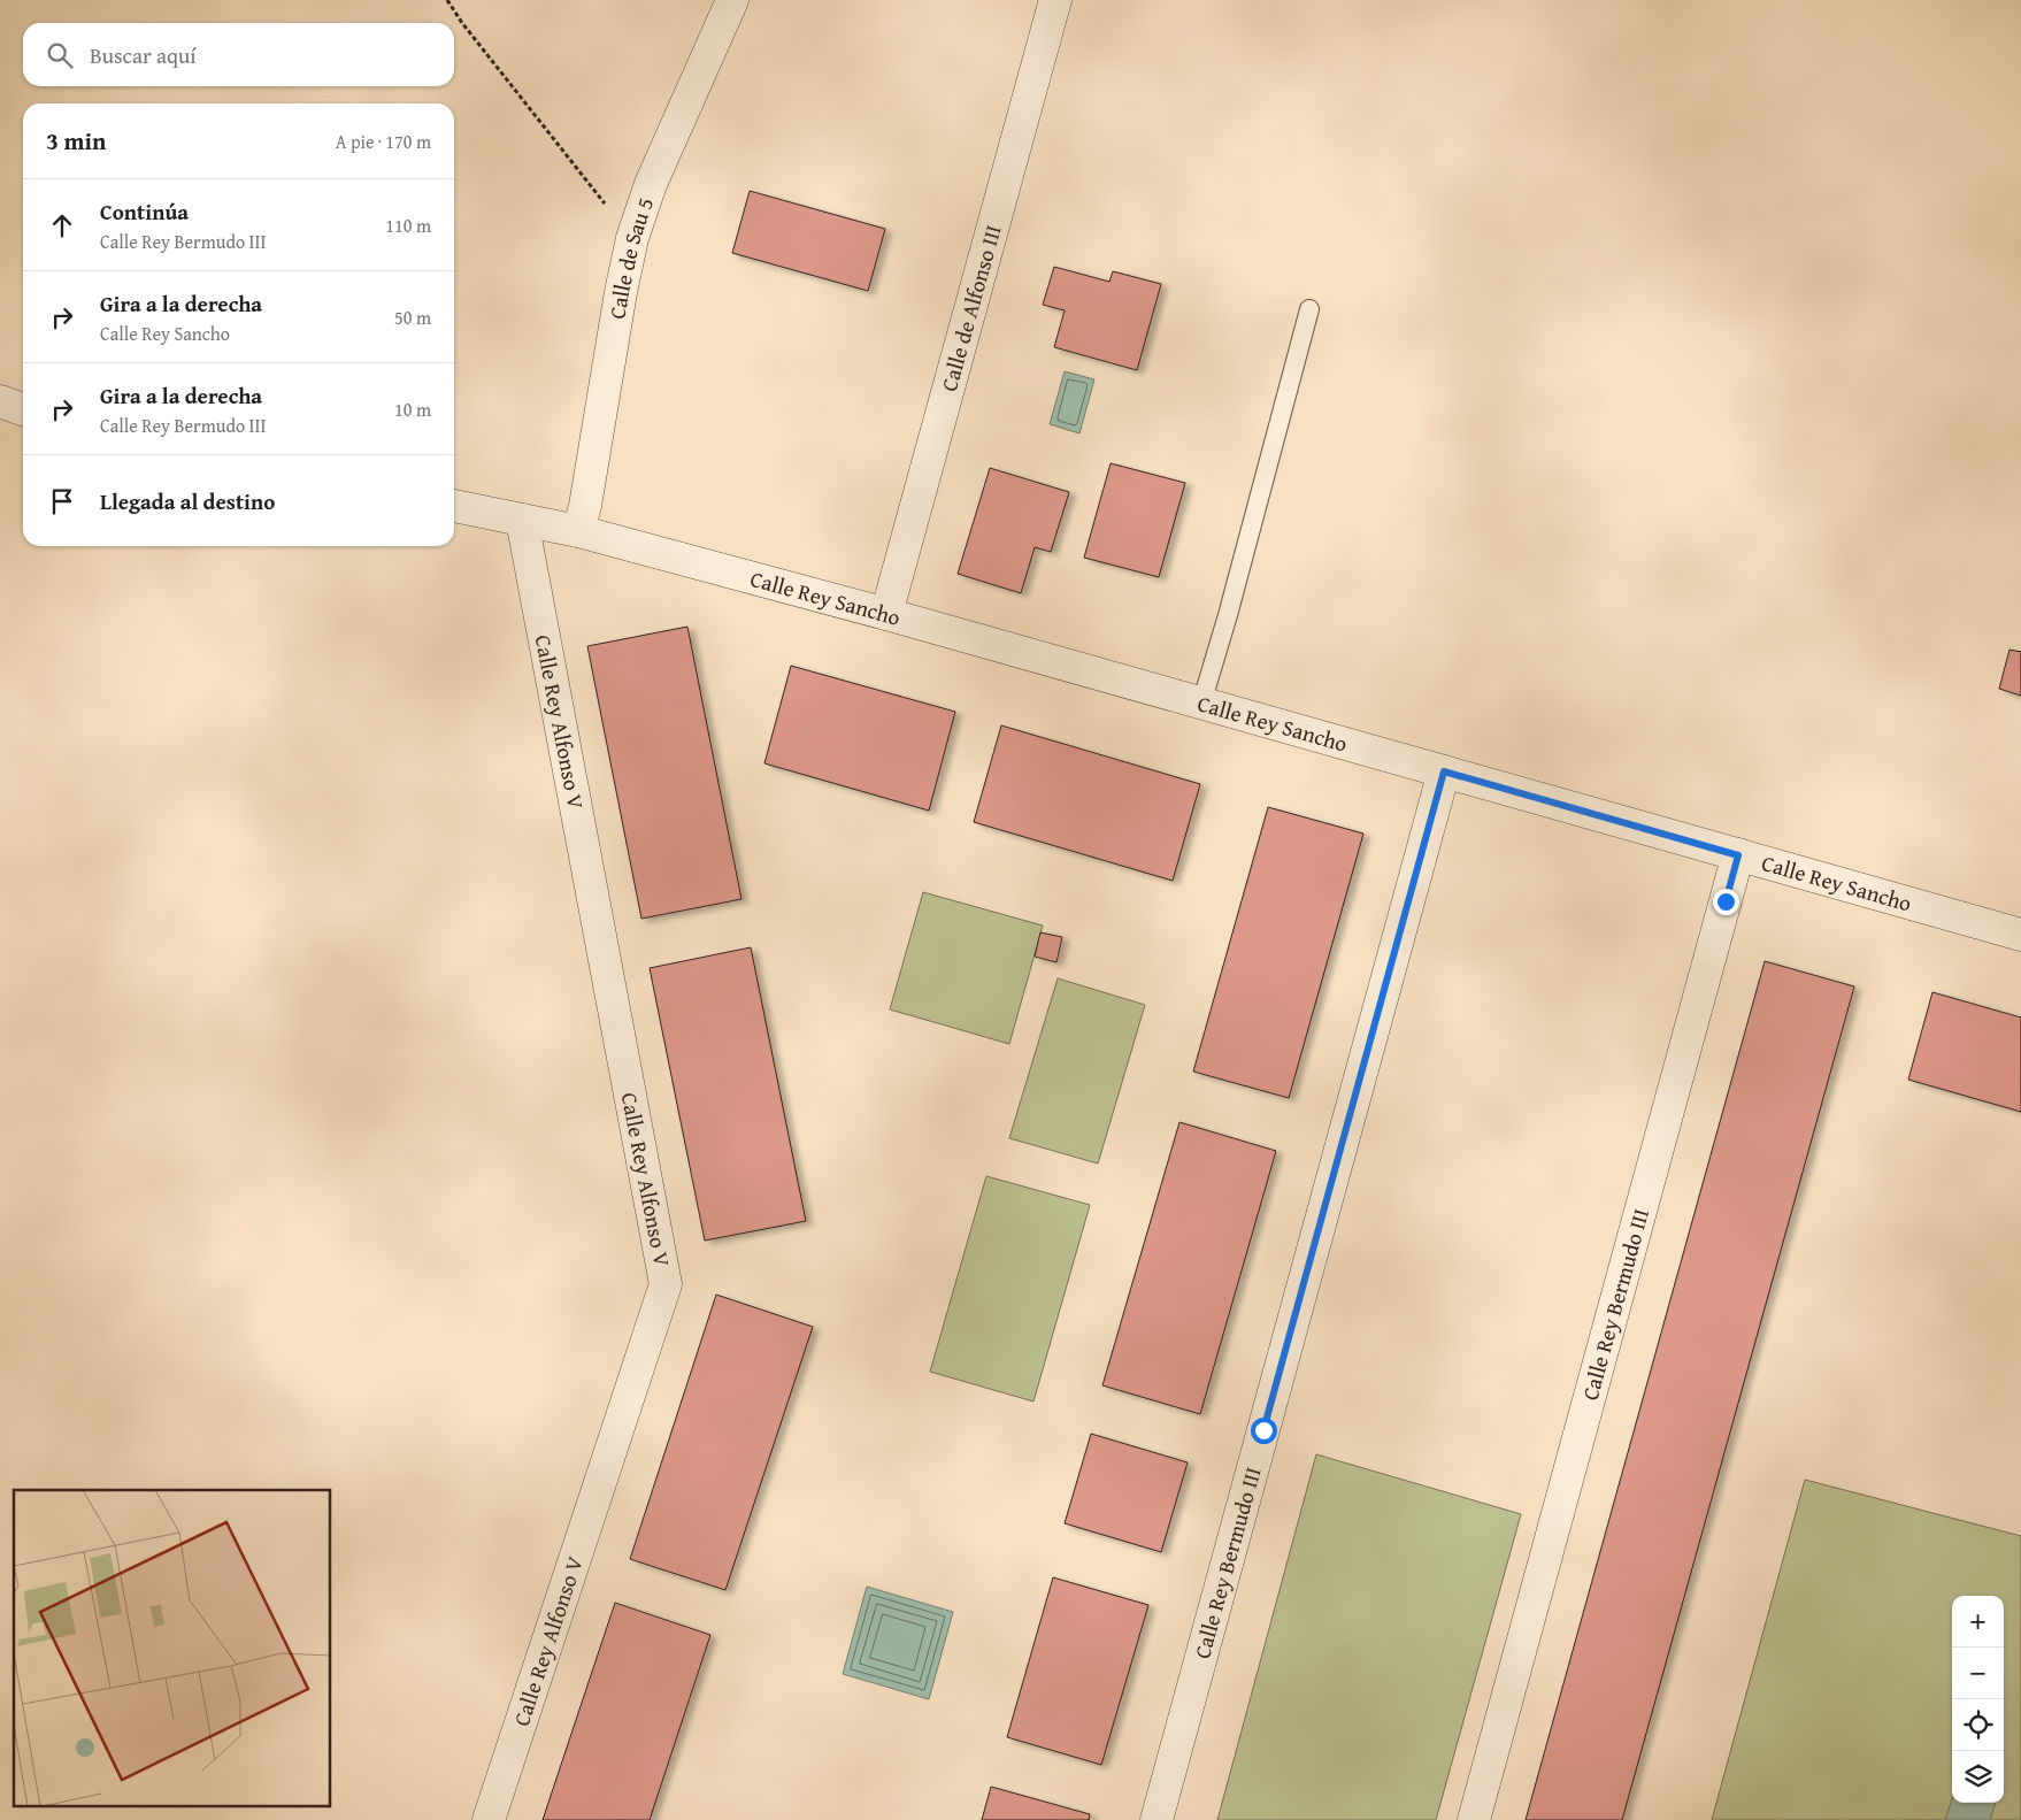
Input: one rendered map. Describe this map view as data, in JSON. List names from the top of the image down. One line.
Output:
{"streets":{"street":["Calle de Sau 5","Calle de Alfonso III","Calle Rey Sancho","Calle Rey Alfonso V","Calle Rey Bermudo III"]},"crossings":[["Calle de Sau 5","Calle Rey Sancho"],["Calle de Alfonso III","Calle Rey Sancho"],["Calle Rey Sancho","Calle Rey Alfonso V"],["Calle Rey Sancho","Calle Rey Bermudo III"]],"page":{"search":"Buscar aquí","heading":["3 min","A pie · 170 m"],"list":[["Continúa","Calle Rey Bermudo III","110 m"],["Gira a la derecha","Calle Rey Sancho","50 m"],["Gira a la derecha","Calle Rey Bermudo III","10 m"],"Llegada al destino"],"map_buttons":["+","−"]}}
